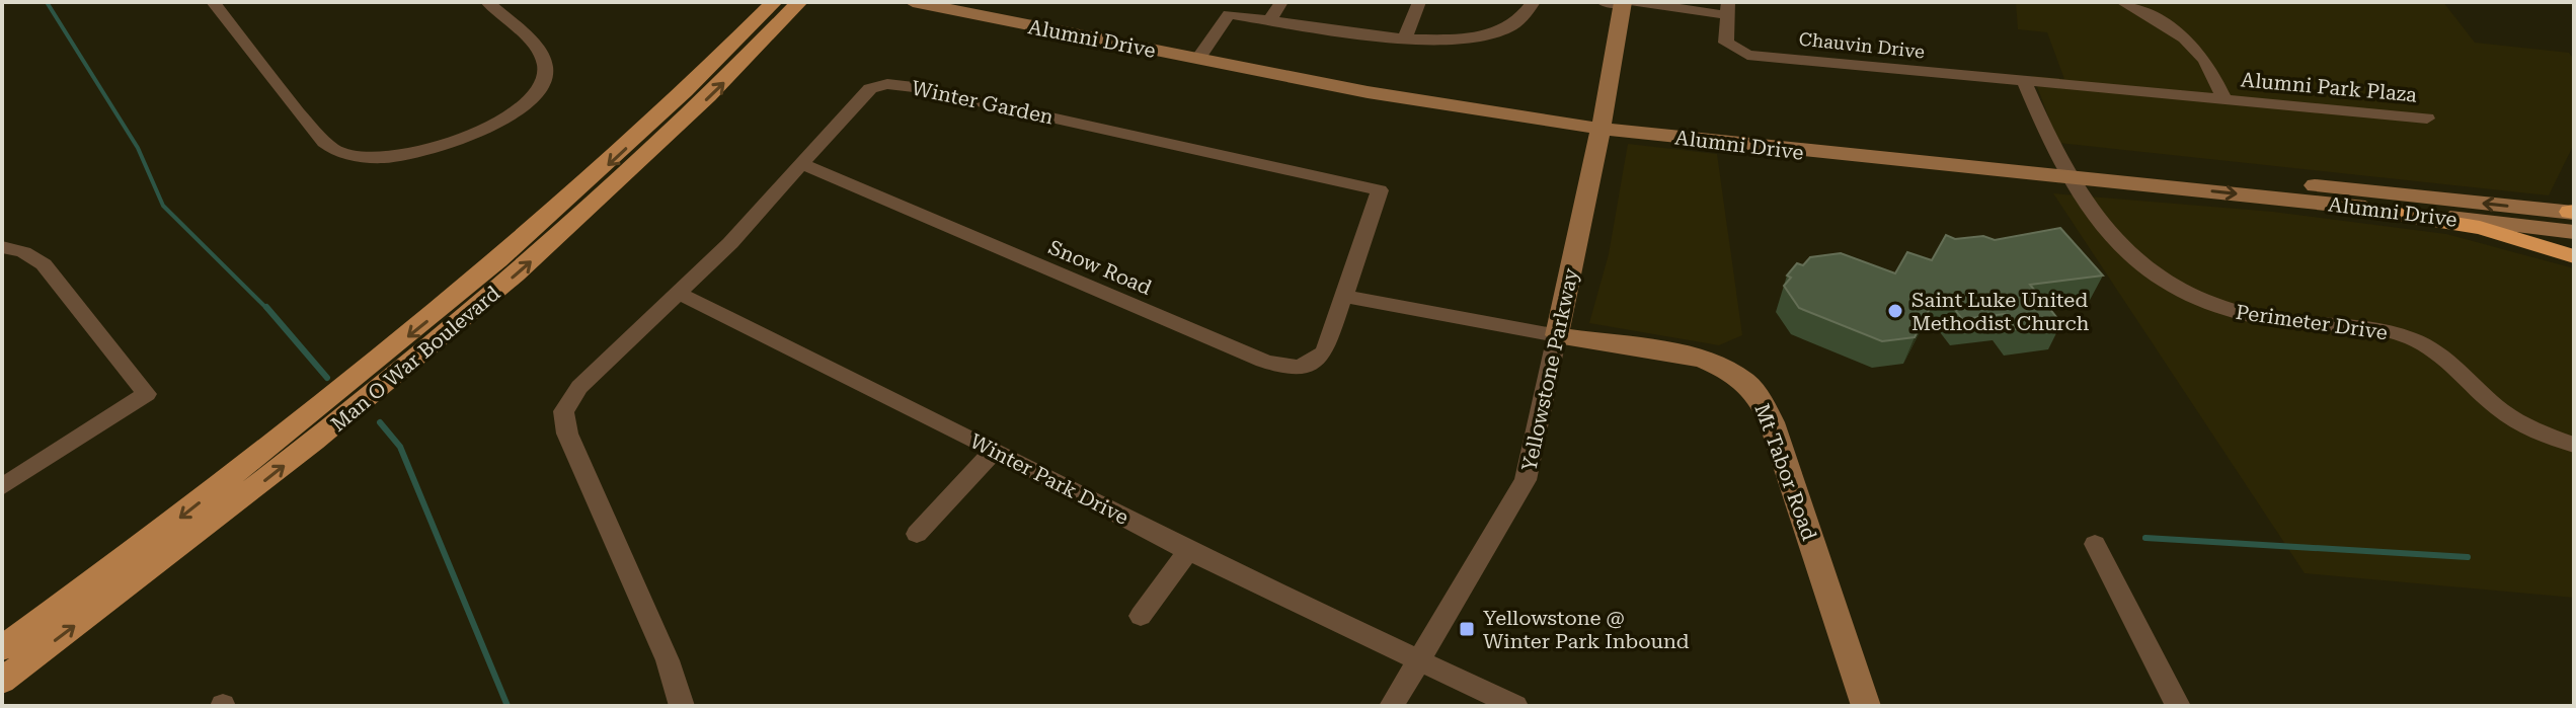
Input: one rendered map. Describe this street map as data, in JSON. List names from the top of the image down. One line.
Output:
{"streets":{"main road":["Alumni Drive","Man O War Boulevard","Yellowstone Parkway","Mt Tabor Road"],"street":["Chauvin Drive","Alumni Park Plaza","Winter Garden","Snow Road","Perimeter Drive","Winter Park Drive"]},"crossings":[["Alumni Drive","Perimeter Drive"],["Alumni Drive","Yellowstone Parkway"],["Chauvin Drive","Alumni Park Plaza"],["Winter Garden","Snow Road"],["Winter Garden","Winter Park Drive"],["Yellowstone Parkway","Mt Tabor Road"],["Yellowstone Parkway","Winter Park Drive"]],"places":{"other":["Saint Luke United Methodist Church"],"transit":["Yellowstone @ Winter Park Inbound"]}}
